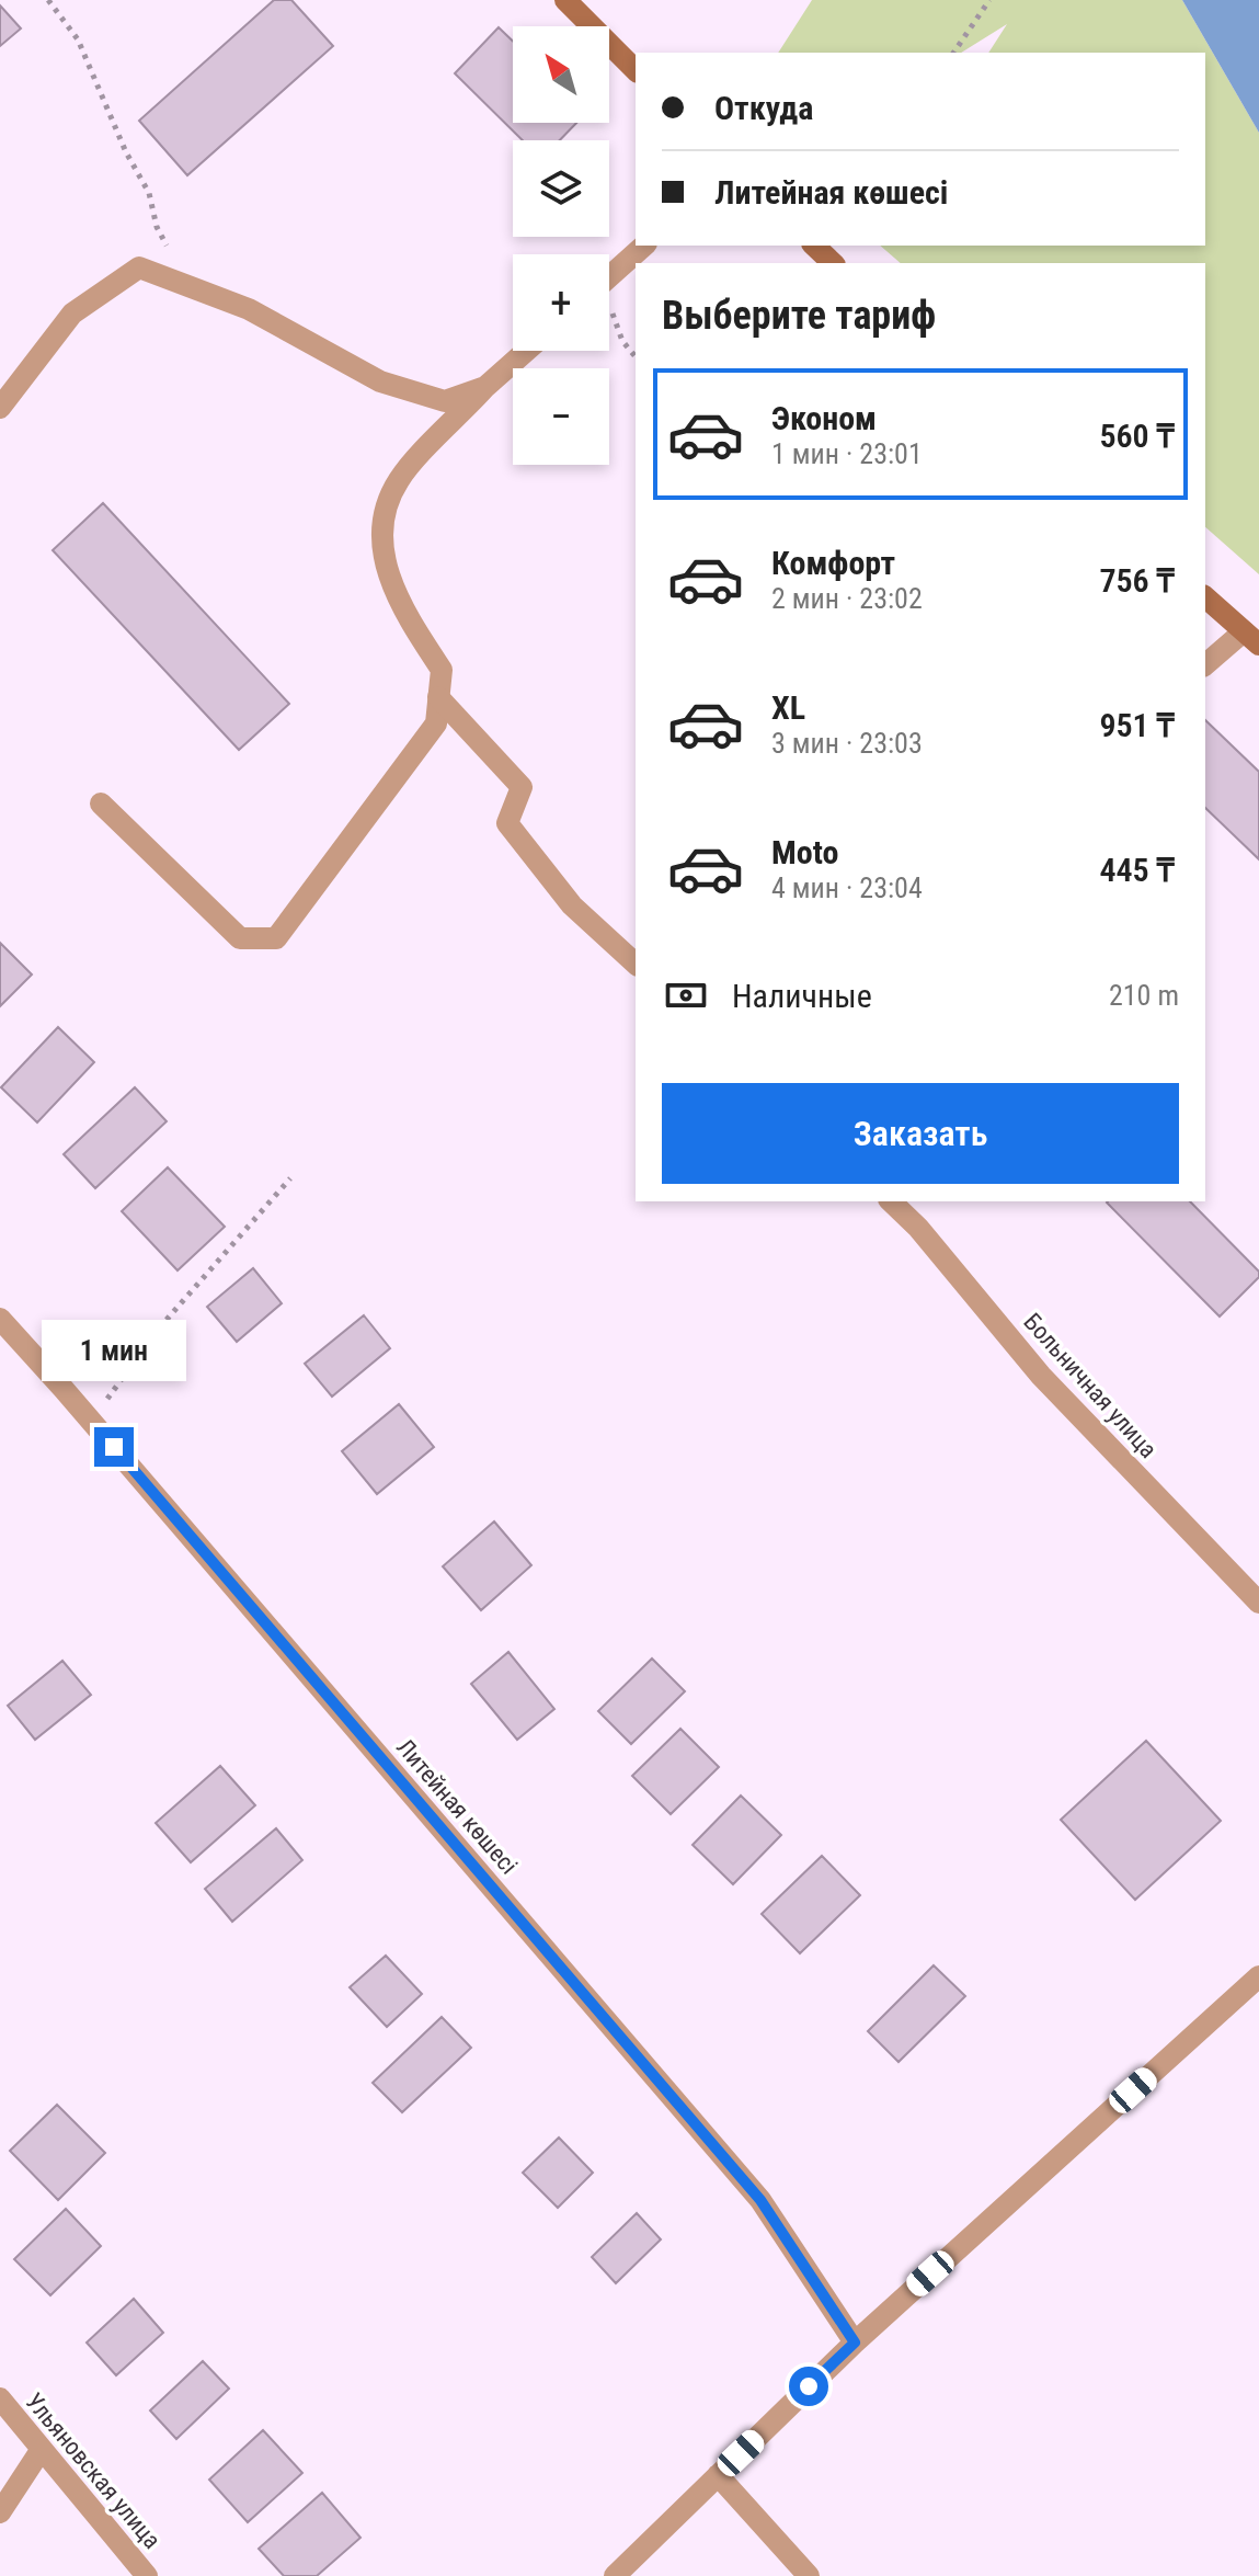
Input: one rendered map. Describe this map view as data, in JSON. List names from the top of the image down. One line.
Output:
{"streets":{"street":["Больничная улица","Литейная көшесі","Ульяновская улица"]},"north":"top left","page":{"map_buttons":["+","−"],"banner":["Откуда","Литейная көшесі"],"heading":"Выберите тариф","list":[{"name":"Эконом","note":"1 мин · 23:01","value":"560 ₸"},{"name":"Комфорт","note":"2 мин · 23:02","value":"756 ₸"},{"name":"XL","note":"3 мин · 23:03","value":"951 ₸"},{"name":"Moto","note":"4 мин · 23:04","value":"445 ₸"}],"pay":["Наличные","210 m"],"buttons":"Заказать","bubble":"1 мин"}}
